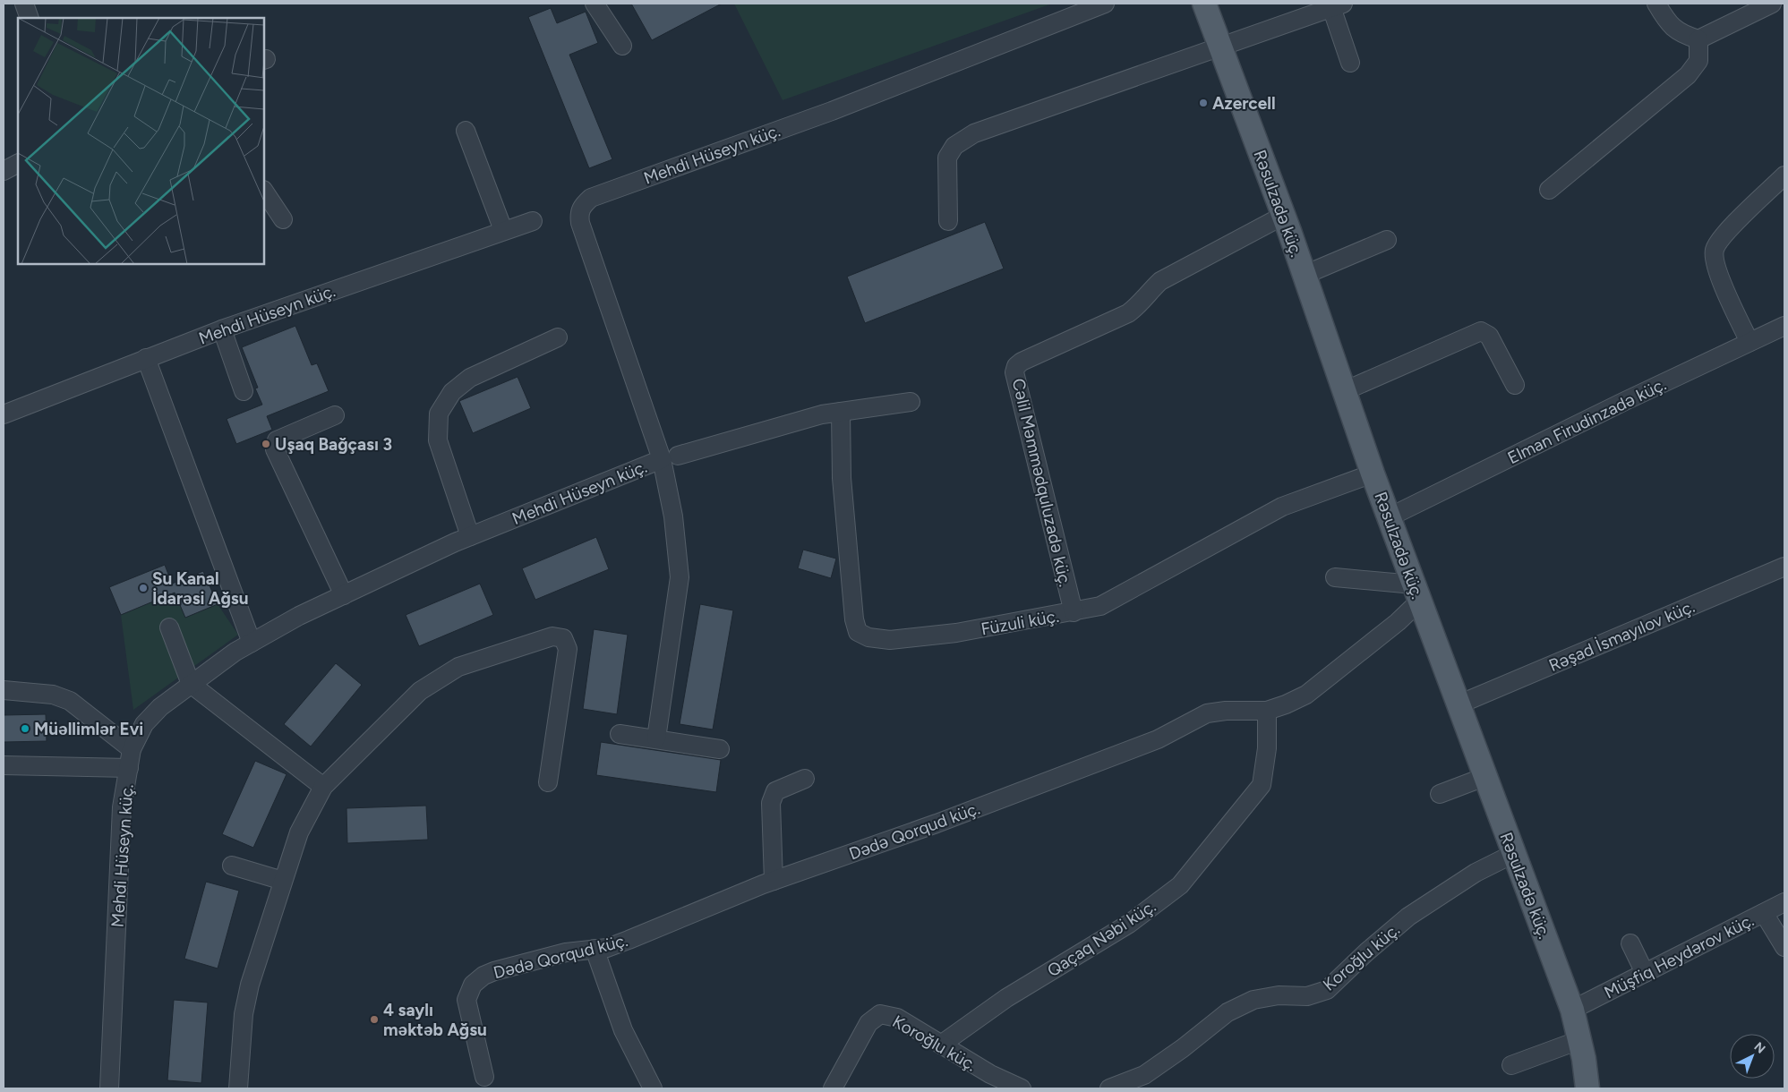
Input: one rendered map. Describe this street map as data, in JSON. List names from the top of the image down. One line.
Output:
{"streets":{"main road":["Rəsulzadə küç."],"street":["Mehdi Hüseyn küç.","Elman Firudinzadə küç.","Cəlil Məmmədquluzadə küç.","Füzuli küç.","Rəşad İsmayılov küç.","Dədə Qorqud küç.","Qaçaq Nəbi küç.","Müşfiq Heydərov küç.","Koroğlu küç."]},"crossings":[["Rəsulzadə küç.","Elman Firudinzadə küç."],["Rəsulzadə küç.","Cəlil Məmmədquluzadə küç."],["Rəsulzadə küç.","Füzuli küç."],["Rəsulzadə küç.","Rəşad İsmayılov küç."],["Rəsulzadə küç.","Dədə Qorqud küç."],["Rəsulzadə küç.","Müşfiq Heydərov küç."],["Rəsulzadə küç.","Koroğlu küç."],["Cəlil Məmmədquluzadə küç.","Füzuli küç."],["Dədə Qorqud küç.","Qaçaq Nəbi küç."],["Qaçaq Nəbi küç.","Koroğlu küç."]],"places":["Azercell","Uşaq Bağçası 3","Su Kanal İdarəsi Ağsu","Müəllimlər Evi","4 saylı məktəb Ağsu"],"north":"top right"}
